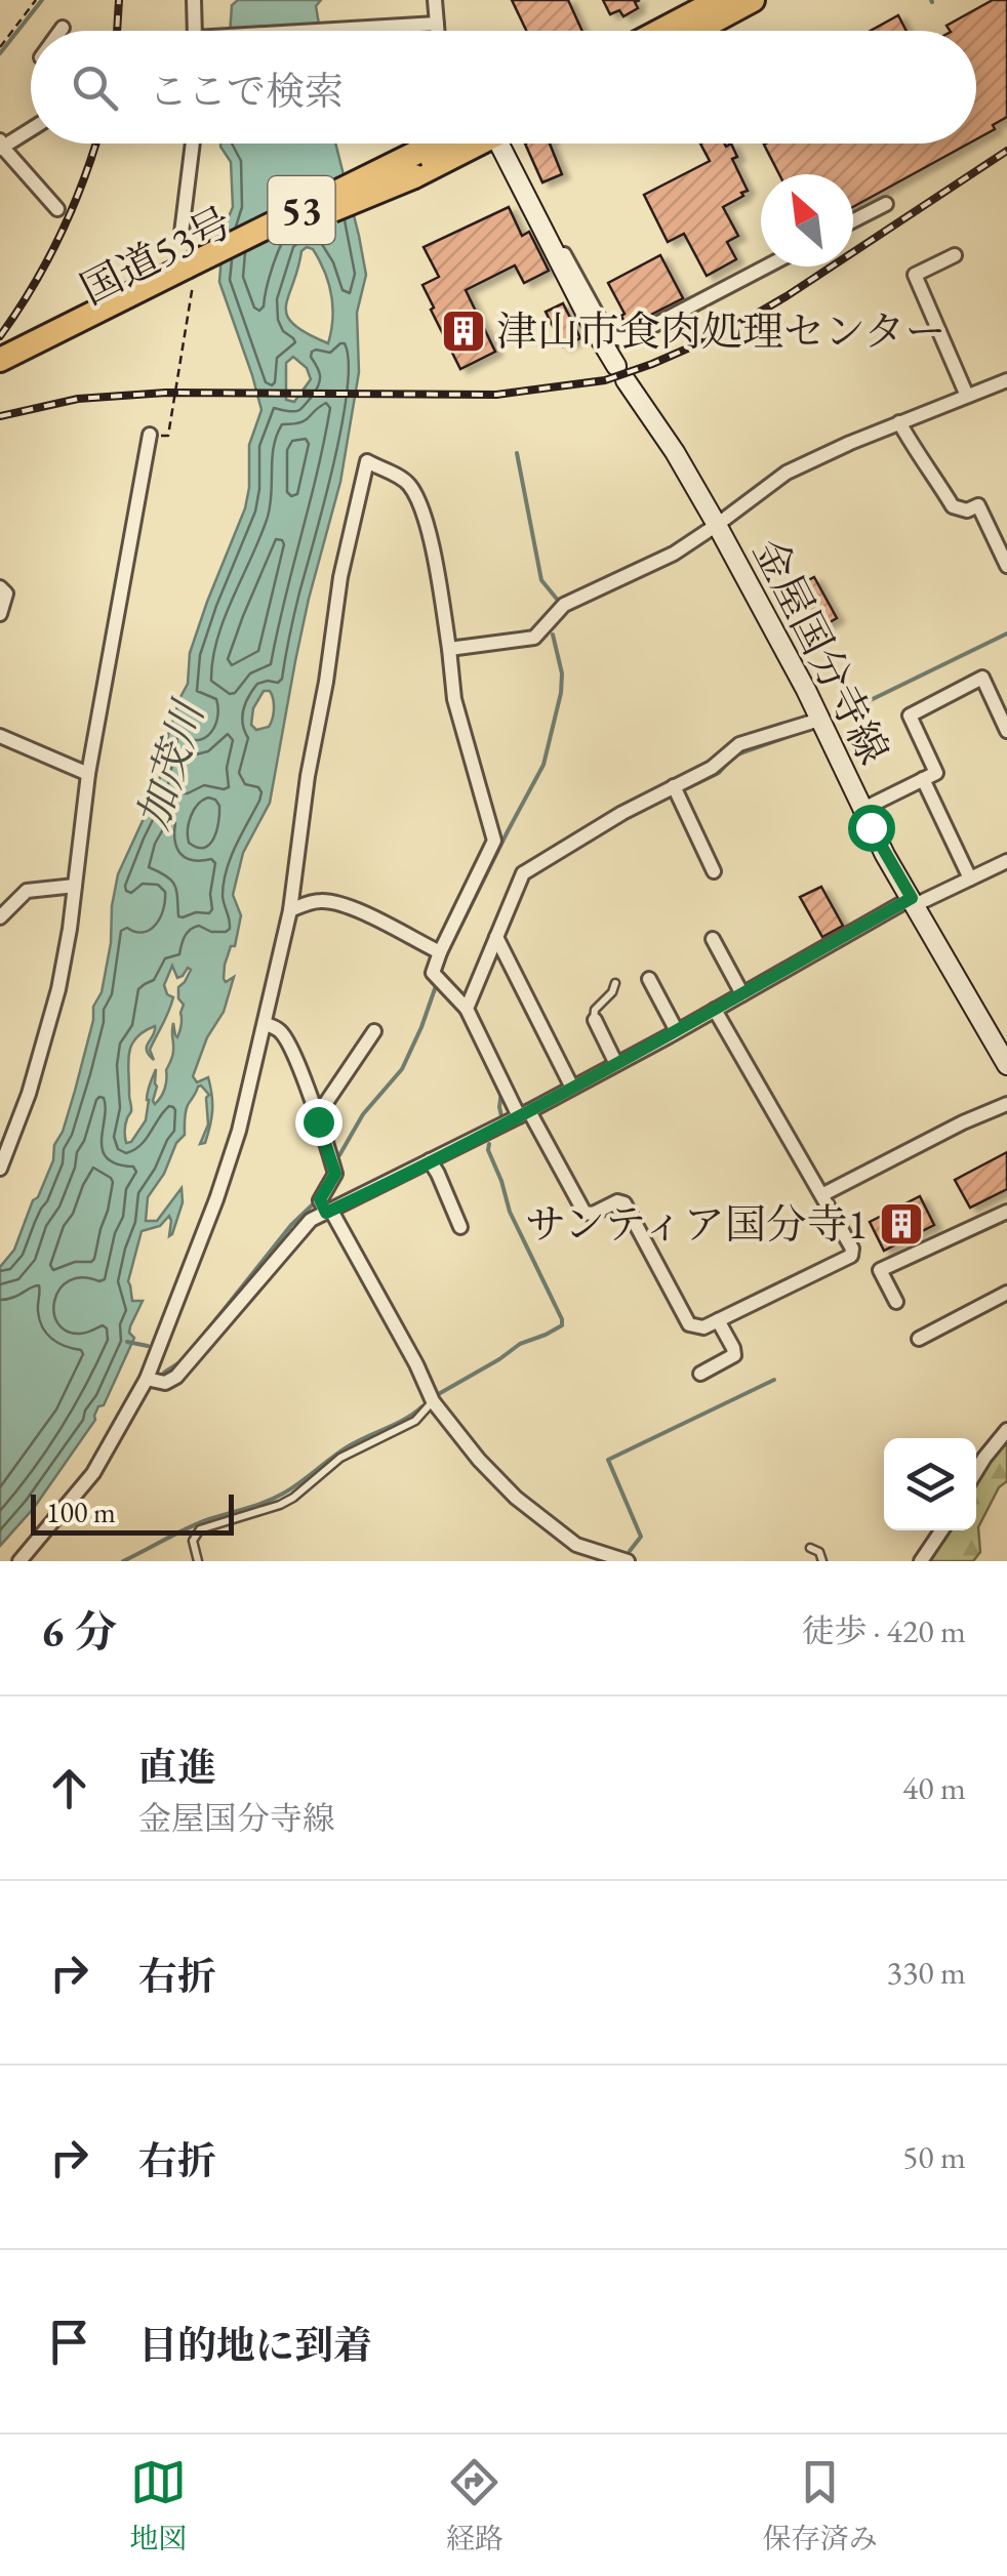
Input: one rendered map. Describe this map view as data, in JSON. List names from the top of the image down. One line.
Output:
{"streets":{"highway":["53","国道53号"],"main road":["金屋国分寺線"]},"water":["加茂川"],"places":{"building":["津山市食肉処理センター","サンティア国分寺1"]},"scale_bar":"100 m","north":"top left","page":{"search":"ここで検索","scale":"100 m","heading":["6 分","徒歩 · 420 m"],"list":[["直進","金屋国分寺線","40 m"],["右折","330 m"],["右折","50 m"],"目的地に到着"],"nav":["地図","経路","保存済み"]}}
